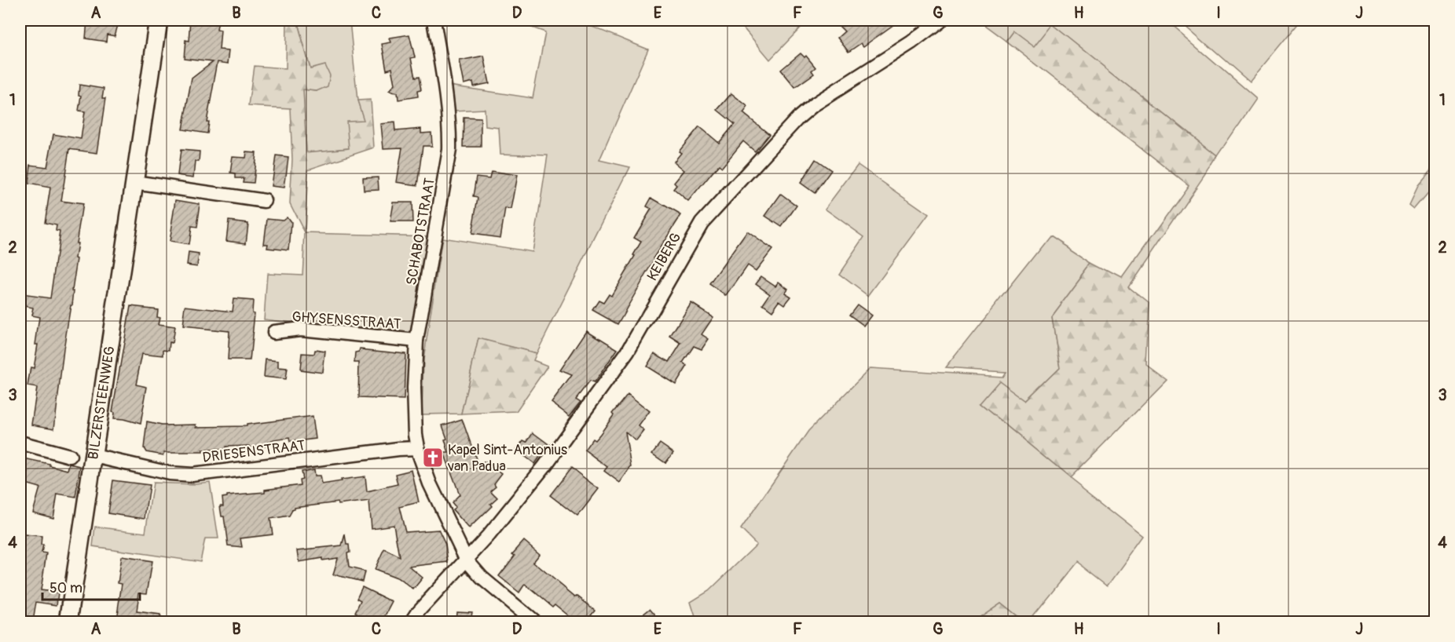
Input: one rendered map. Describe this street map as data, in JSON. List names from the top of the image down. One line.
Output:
{"streets":{"main road":["BILZERSTEENWEG"],"street":["SCHABOTSTRAAT","KEIBERG","GHYSENSSTRAAT","DRIESENSTRAAT"]},"crossings":[["SCHABOTSTRAAT","KEIBERG"],["SCHABOTSTRAAT","GHYSENSSTRAAT"],["SCHABOTSTRAAT","DRIESENSTRAAT"],["BILZERSTEENWEG","DRIESENSTRAAT"]],"places":{"church":["Kapel Sint-Antonius van Padua"]},"scale_bar":"50 m","grid":{"columns":["A","B","C","D","E","F","G","H","I","J"],"rows":["1","2","3","4"]}}
